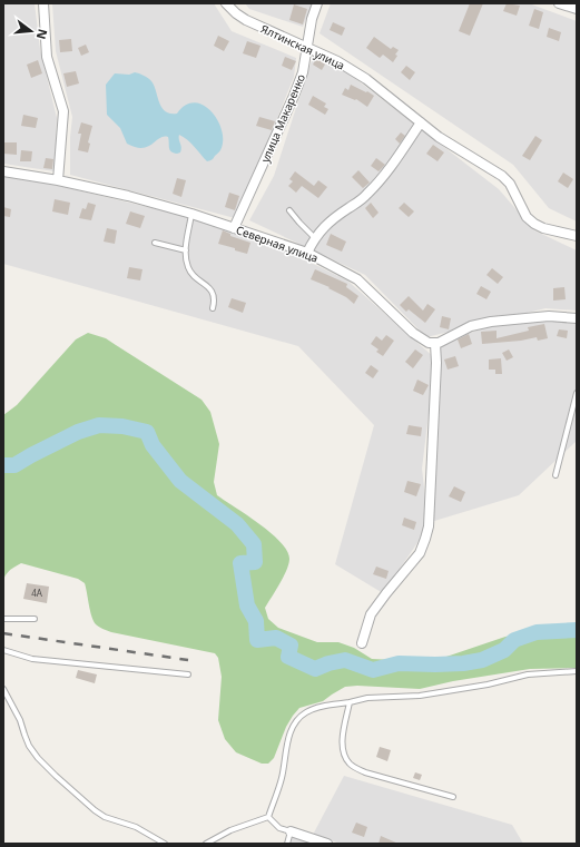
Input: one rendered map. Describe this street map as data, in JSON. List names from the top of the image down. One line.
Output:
{"streets":{"street":["Ялтинская улица","улица Макаренко","Северная улица"]},"crossings":[["Ялтинская улица","улица Макаренко"],["улица Макаренко","Северная улица"]],"house_numbers":["4А"],"north":"right"}
